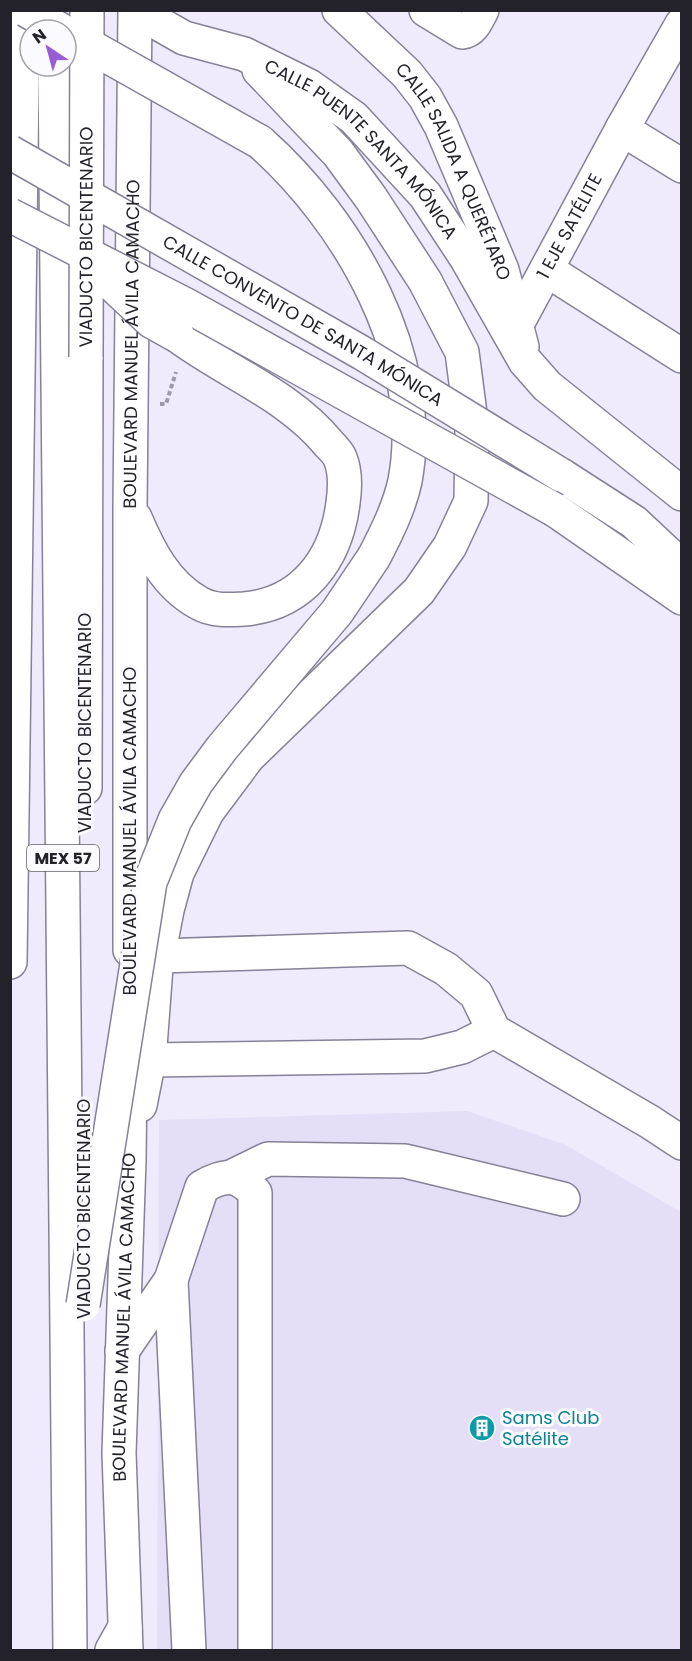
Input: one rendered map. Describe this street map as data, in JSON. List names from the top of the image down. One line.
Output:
{"streets":{"main road":["CALLE PUENTE SANTA MÓNICA","CALLE SALIDA A QUERÉTARO","1 EJE SATÉLITE","VIADUCTO BICENTENARIO","CALLE CONVENTO DE SANTA MÓNICA","BOULEVARD MANUEL ÁVILA CAMACHO","MEX 57"]},"crossings":[["CALLE PUENTE SANTA MÓNICA","CALLE SALIDA A QUERÉTARO"],["CALLE PUENTE SANTA MÓNICA","BOULEVARD MANUEL ÁVILA CAMACHO"],["CALLE SALIDA A QUERÉTARO","1 EJE SATÉLITE"]],"places":{"building":["Sams Club Satélite"]},"north":"top left"}
